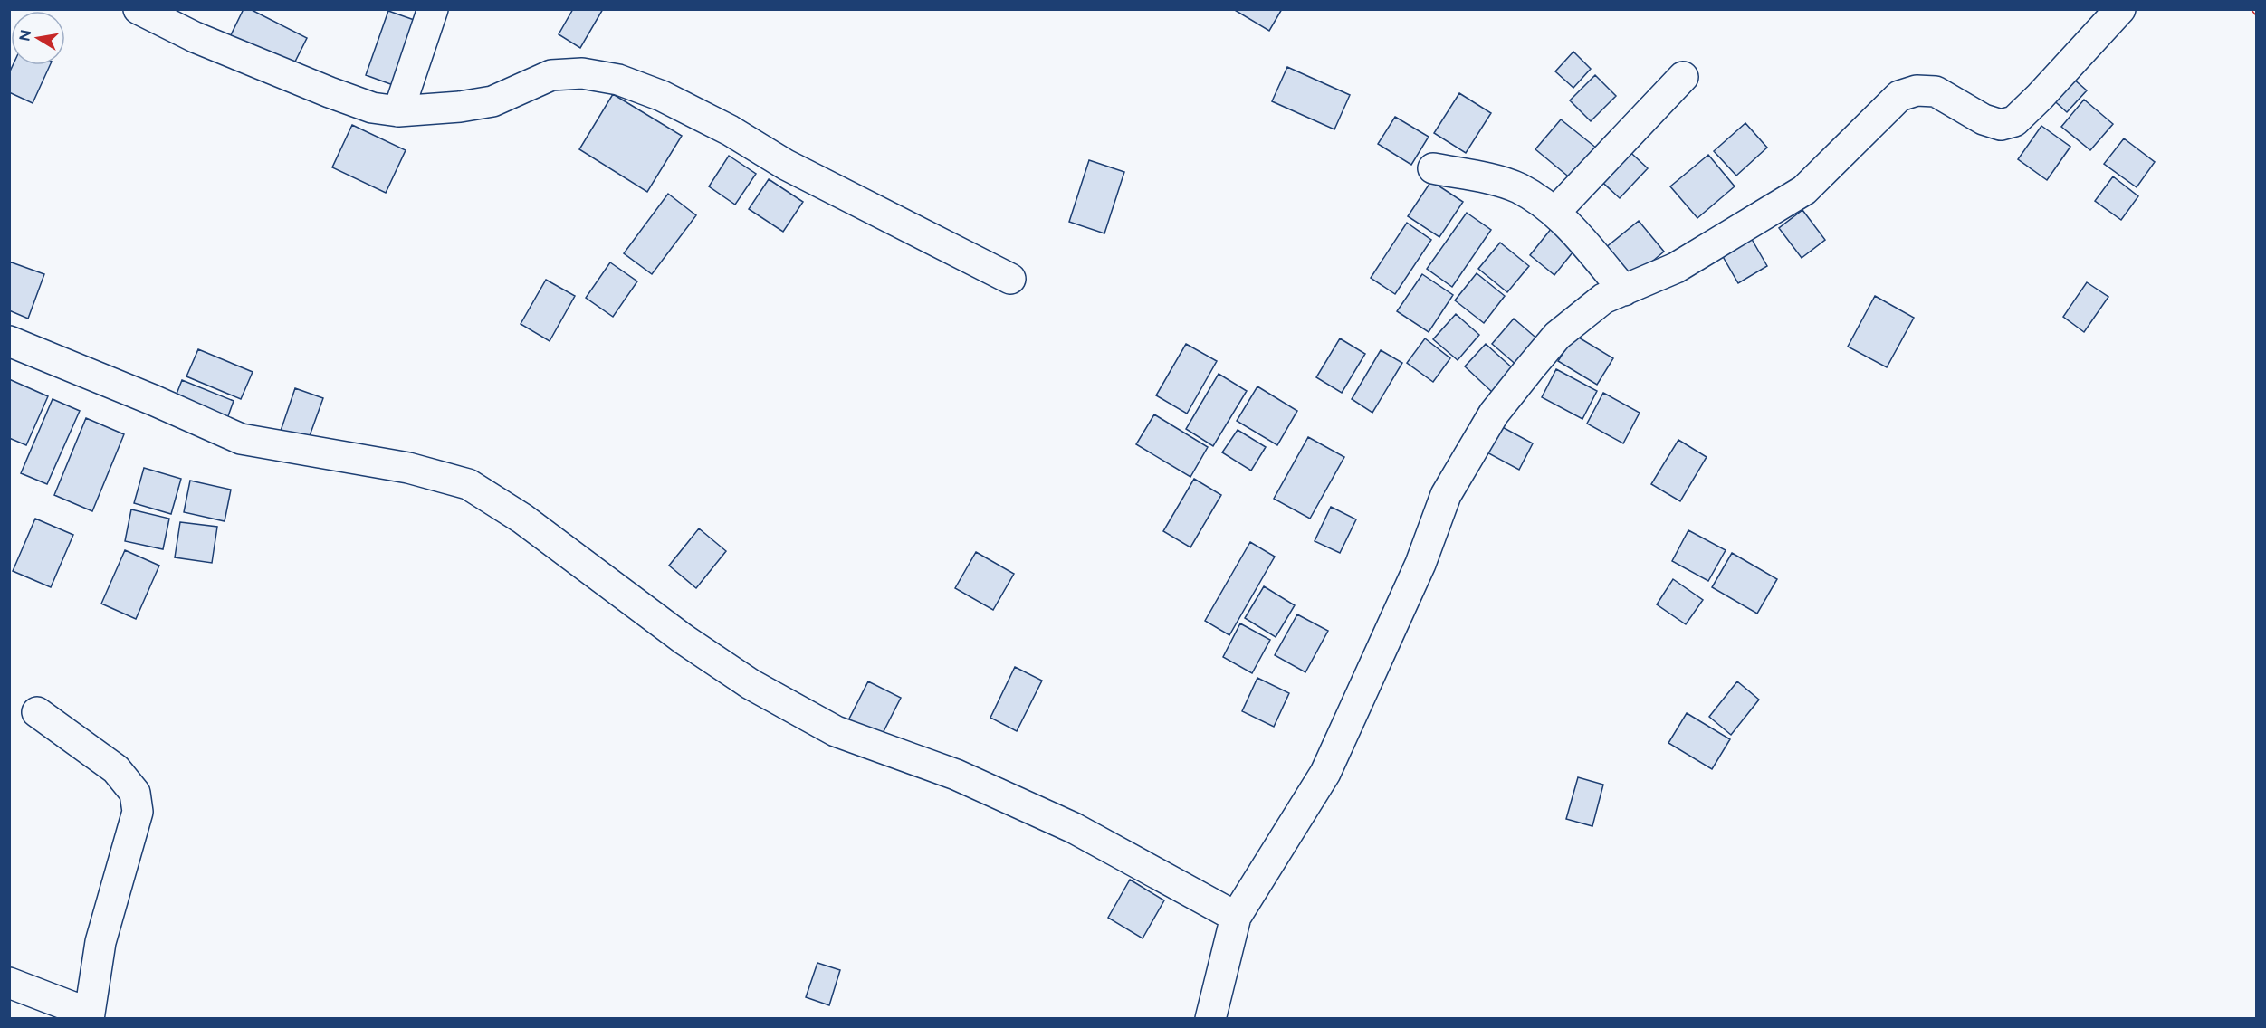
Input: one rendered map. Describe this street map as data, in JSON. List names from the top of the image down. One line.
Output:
{"north":"left"}
